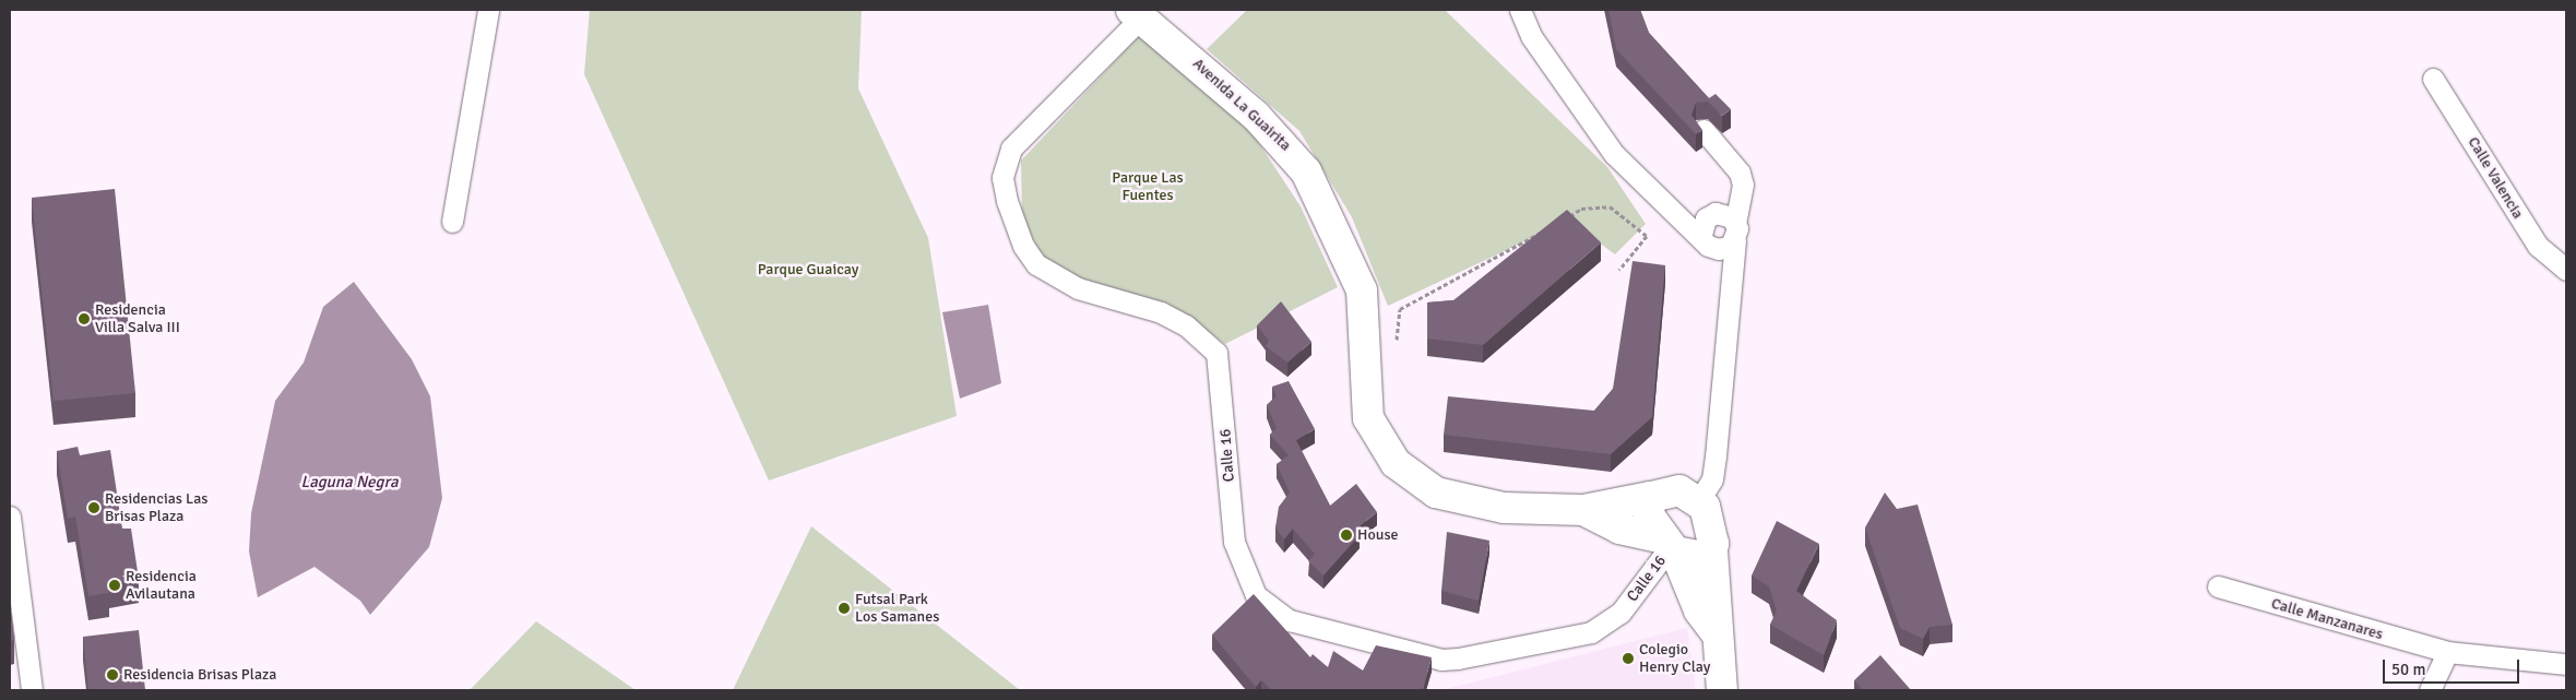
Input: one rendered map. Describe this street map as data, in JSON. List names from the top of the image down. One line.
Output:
{"streets":{"street":["Avenida La Guairita","Calle Valencia","Calle 16","Calle Manzanares"]},"crossings":[["Avenida La Guairita","Calle 16"]],"water":["Laguna Negra"],"parks":["Parque Las Fuentes","Parque Guaicay"],"places":["Residencia Villa Salva III","Residencias Las Brisas Plaza","House","Residencia Avilautana","Futsal Park Los Samanes","Colegio Henry Clay","Residencia Brisas Plaza"],"scale_bar":"50 m"}
